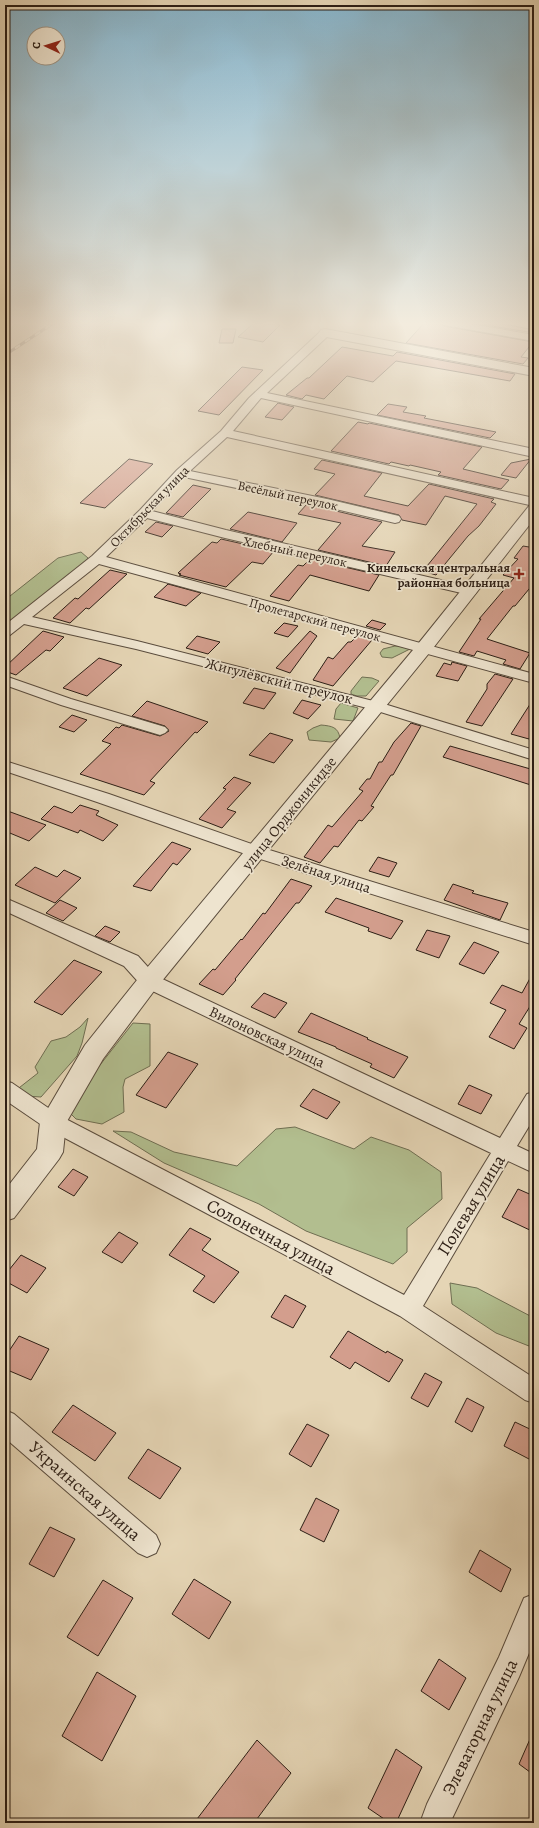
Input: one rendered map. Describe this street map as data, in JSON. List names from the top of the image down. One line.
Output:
{"streets":{"street":["Весёлый переулок","Октябрьская улица","Хлебный переулок","Пролетарский переулок","Жигулёвский переулок","улица Орджоникидзе","Зелёная улица","Вилоновская улица","Полевая улица","Солонечная улица","Украинская улица","Элеваторная улица"]},"crossings":[["Весёлый переулок","Октябрьская улица"],["Октябрьская улица","Хлебный переулок"],["Октябрьская улица","Пролетарский переулок"],["Октябрьская улица","Жигулёвский переулок"],["Хлебный переулок","улица Орджоникидзе"],["Пролетарский переулок","улица Орджоникидзе"],["Жигулёвский переулок","улица Орджоникидзе"],["улица Орджоникидзе","Зелёная улица"],["улица Орджоникидзе","Вилоновская улица"],["улица Орджоникидзе","Солонечная улица"],["Вилоновская улица","Полевая улица"],["Полевая улица","Солонечная улица"]],"places":{"health":["Кинельская центральная районная больница"]},"north":"left"}
